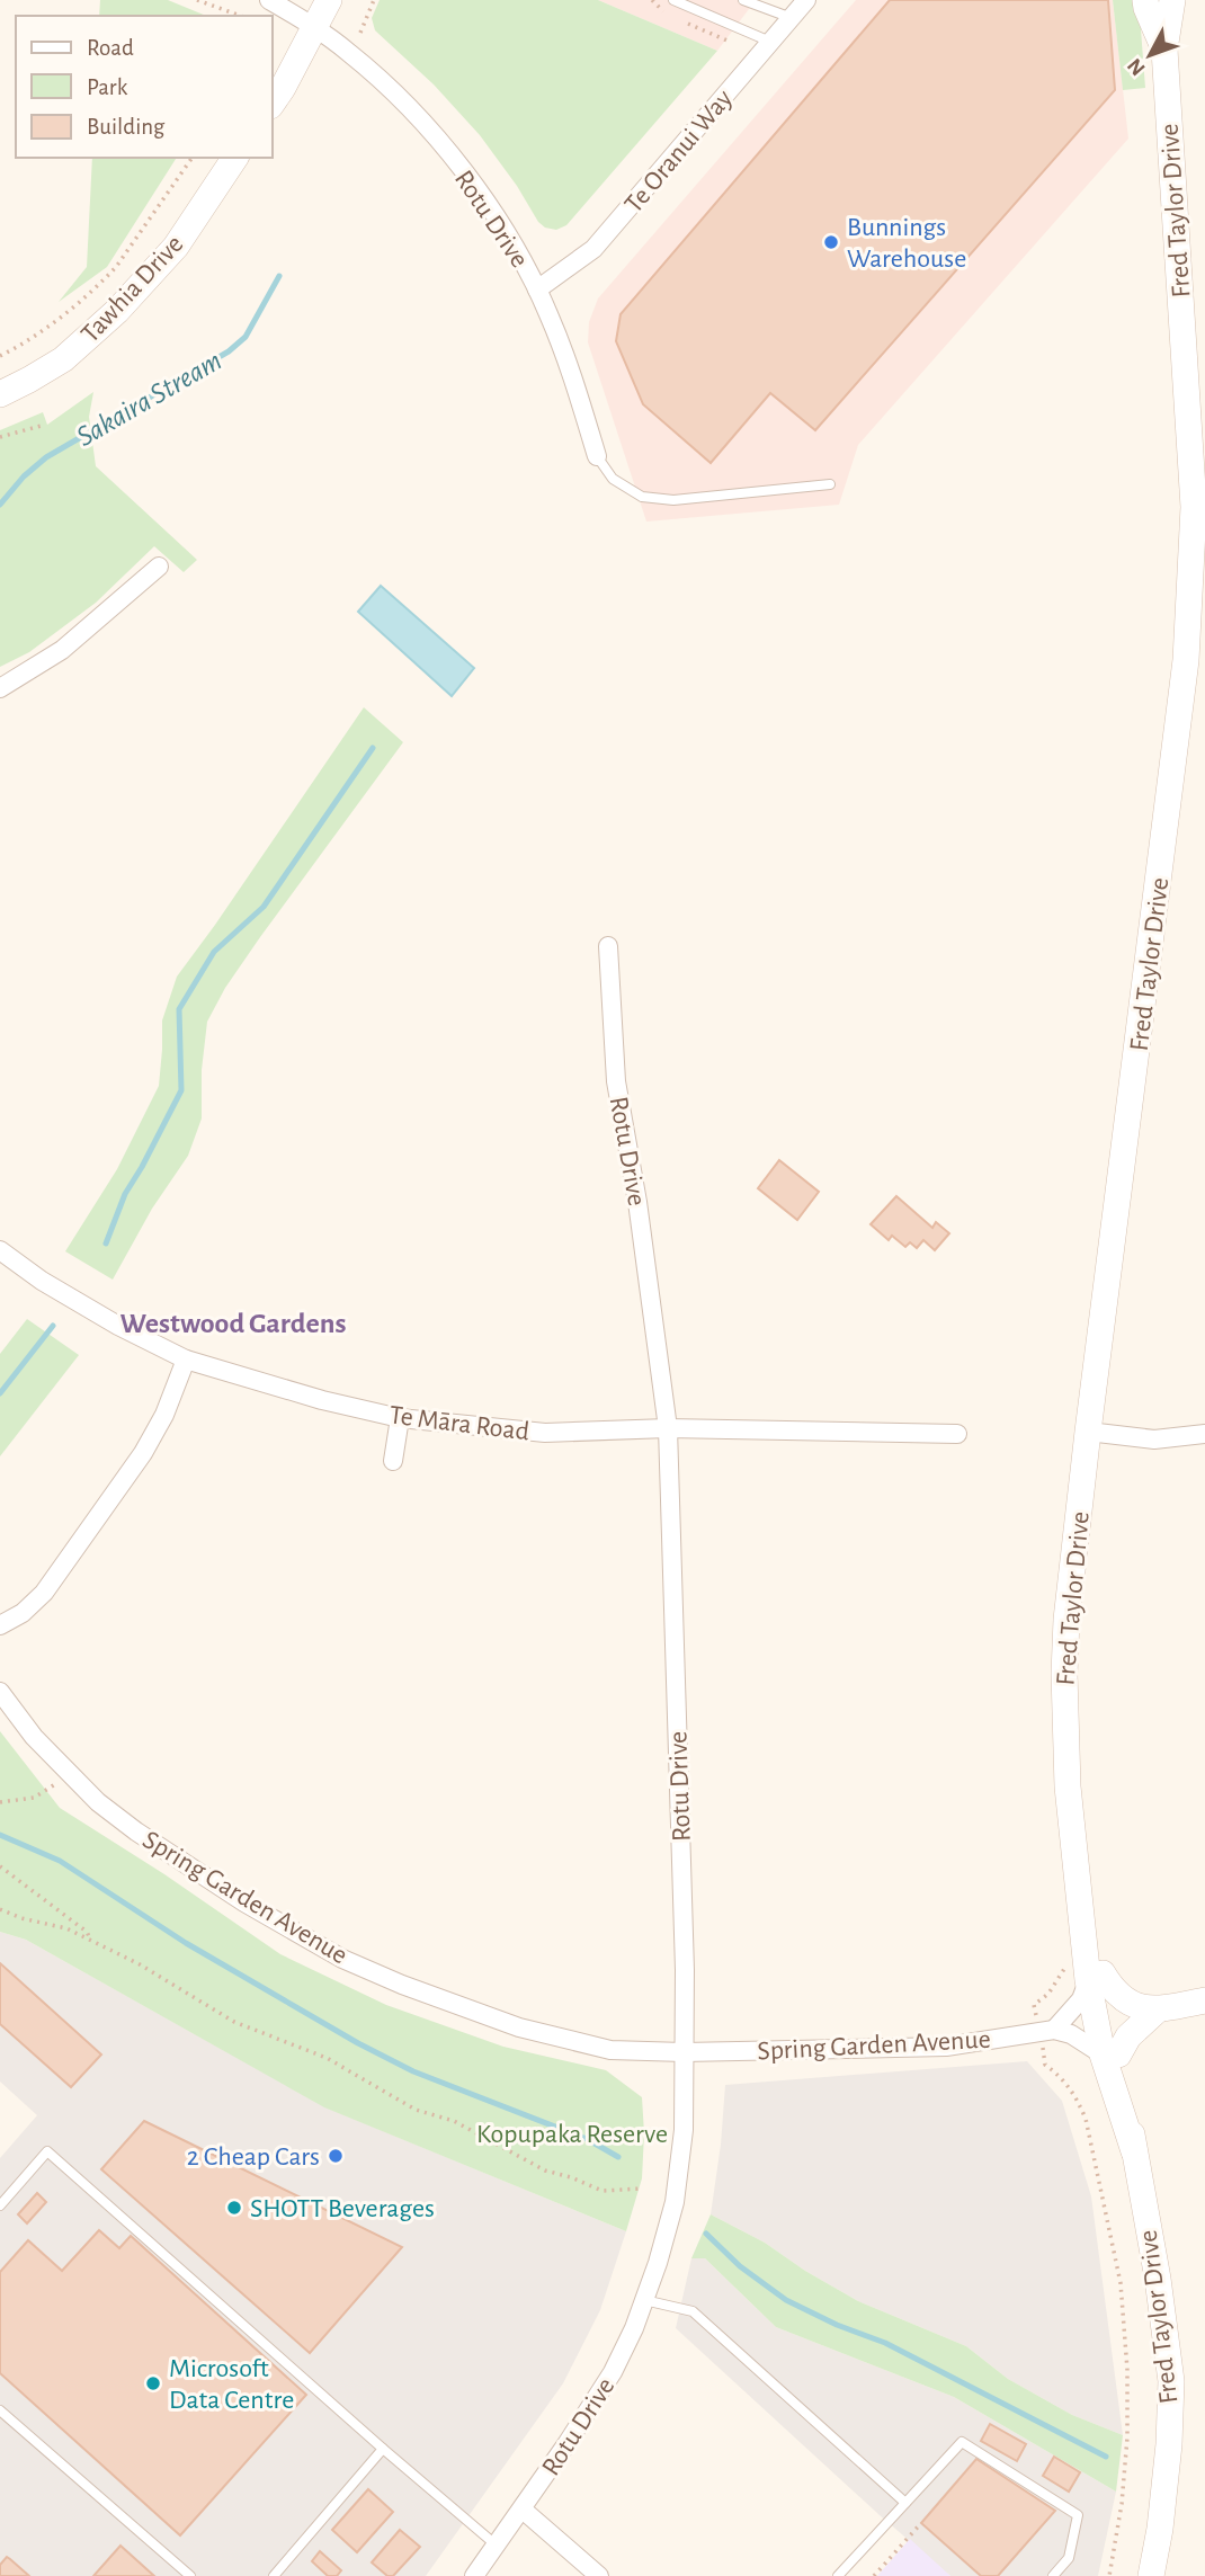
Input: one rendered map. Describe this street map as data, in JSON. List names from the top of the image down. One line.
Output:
{"streets":{"main road":["Fred Taylor Drive","Tawhia Drive"],"street":["Te Oranui Way","Rotu Drive","Te Māra Road","Spring Garden Avenue"]},"crossings":[["Te Oranui Way","Rotu Drive"],["Rotu Drive","Te Māra Road"],["Rotu Drive","Spring Garden Avenue"]],"districts":["Westwood Gardens"],"water":["Sakaira Stream"],"parks":["Kopupaka Reserve"],"places":["Bunnings Warehouse","2 Cheap Cars","SHOTT Beverages","Microsoft Data Centre"],"legend":["Road","Park","Building"],"north":"bottom left"}
